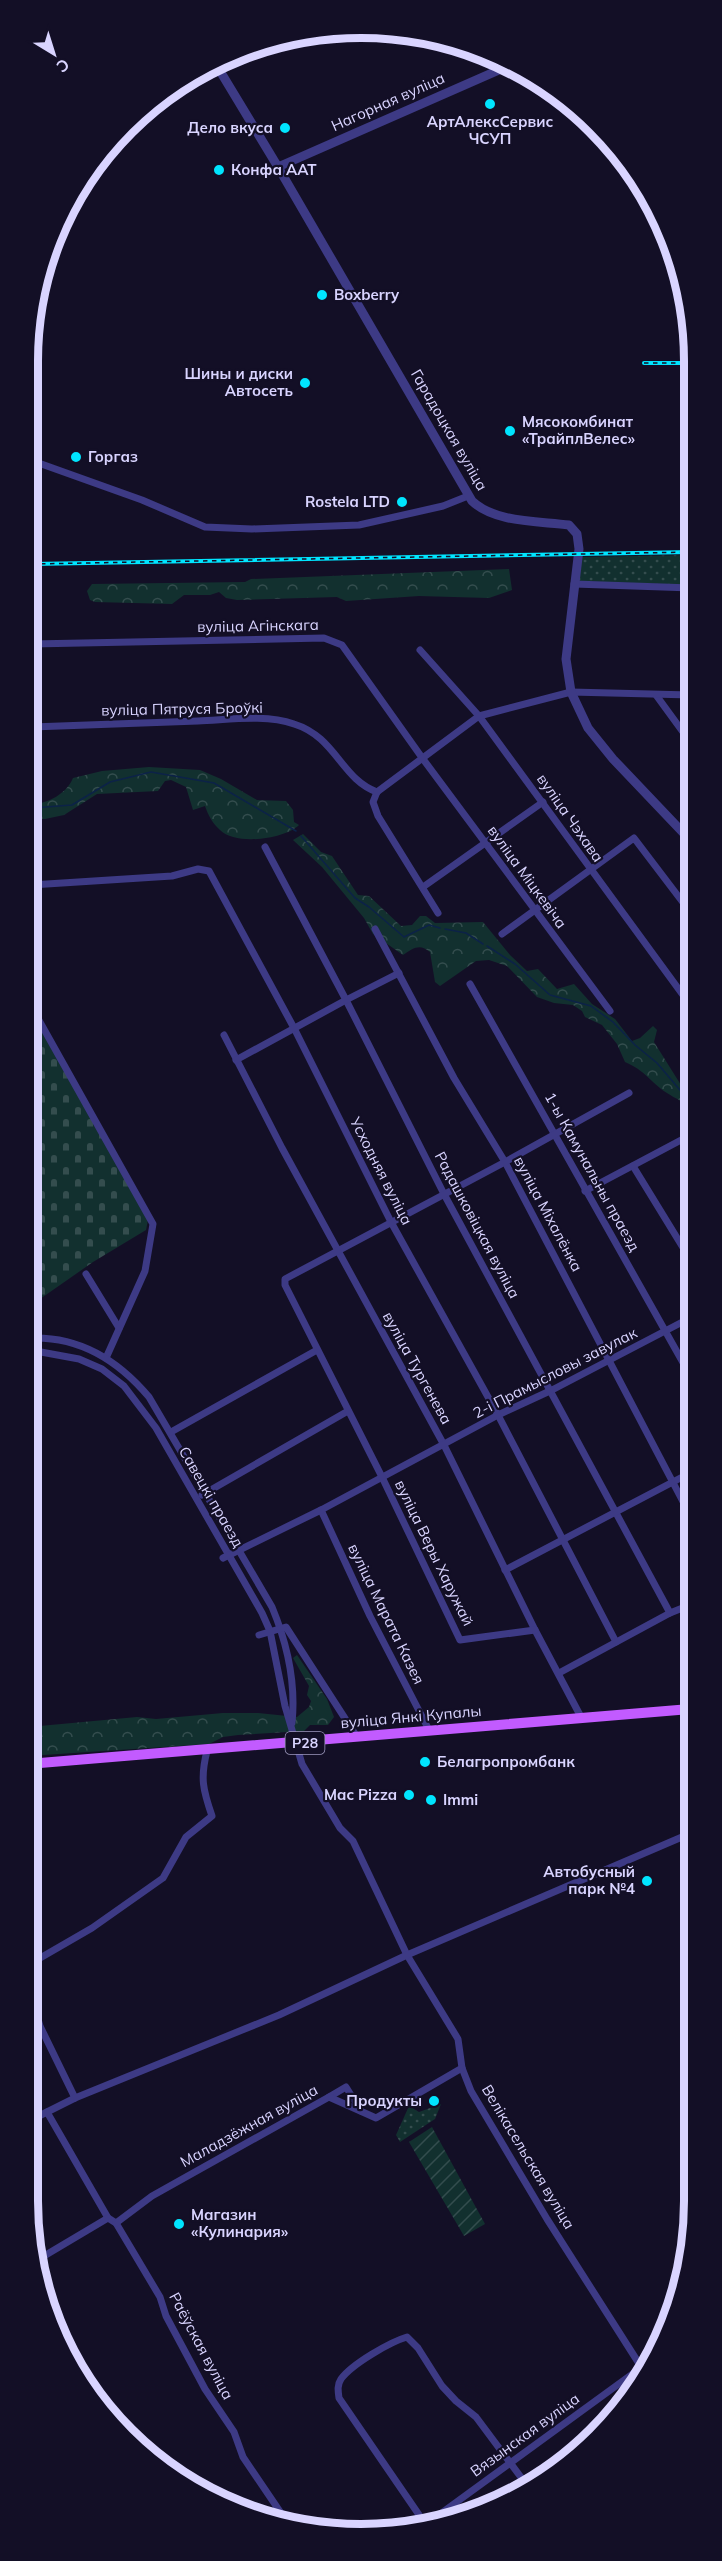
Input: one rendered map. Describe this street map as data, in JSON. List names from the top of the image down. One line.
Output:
{"streets":{"main road":["вуліца Янкі Купалы","Р28"],"street":["Нагорная вуліца","Гарадоцкая вуліца","вуліца Агінскага","вуліца Пятруся Броўкі","вуліца Чэхава","вуліца Міцкевіча","Усходняя вуліца","1-ы Камунальны праезд","вуліца Міхалёнка","Радашковіцкая вуліца","вуліца Тургенева","2-і Прамысловы завулак","Савецкі праезд","вуліца Веры Харужай","вуліца Марата Казея","Маладзёжная вуліца","Велікасельская вуліца","Раёўская вуліца","Вязынская вуліца"]},"crossings":[["Нагорная вуліца","Гарадоцкая вуліца"],["вуліца Агінскага","вуліца Міцкевіча"],["Усходняя вуліца","2-і Прамысловы завулак"],["1-ы Камунальны праезд","2-і Прамысловы завулак"],["вуліца Міхалёнка","2-і Прамысловы завулак"],["Радашковіцкая вуліца","2-і Прамысловы завулак"],["вуліца Тургенева","2-і Прамысловы завулак"],["вуліца Тургенева","вуліца Веры Харужай"],["вуліца Тургенева","вуліца Янкі Купалы"],["2-і Прамысловы завулак","Савецкі праезд"],["2-і Прамысловы завулак","вуліца Веры Харужай"],["2-і Прамысловы завулак","вуліца Марата Казея"],["Савецкі праезд","вуліца Янкі Купалы"],["Савецкі праезд","Велікасельская вуліца"],["вуліца Марата Казея","вуліца Янкі Купалы"],["Маладзёжная вуліца","Велікасельская вуліца"],["Маладзёжная вуліца","Раёўская вуліца"]],"places":["АртАлексСервис ЧСУП","Дело вкуса","Конфа ААТ","Boxberry","Шины и диски Автосеть","Мясокомбинат «ТрайплВелес»","Горгаз","Rostela LTD","Белагропромбанк","Mac Pizza","Immi","Автобусный парк №4","Продукты","Магазин «Кулинария»"],"north":"bottom right"}
